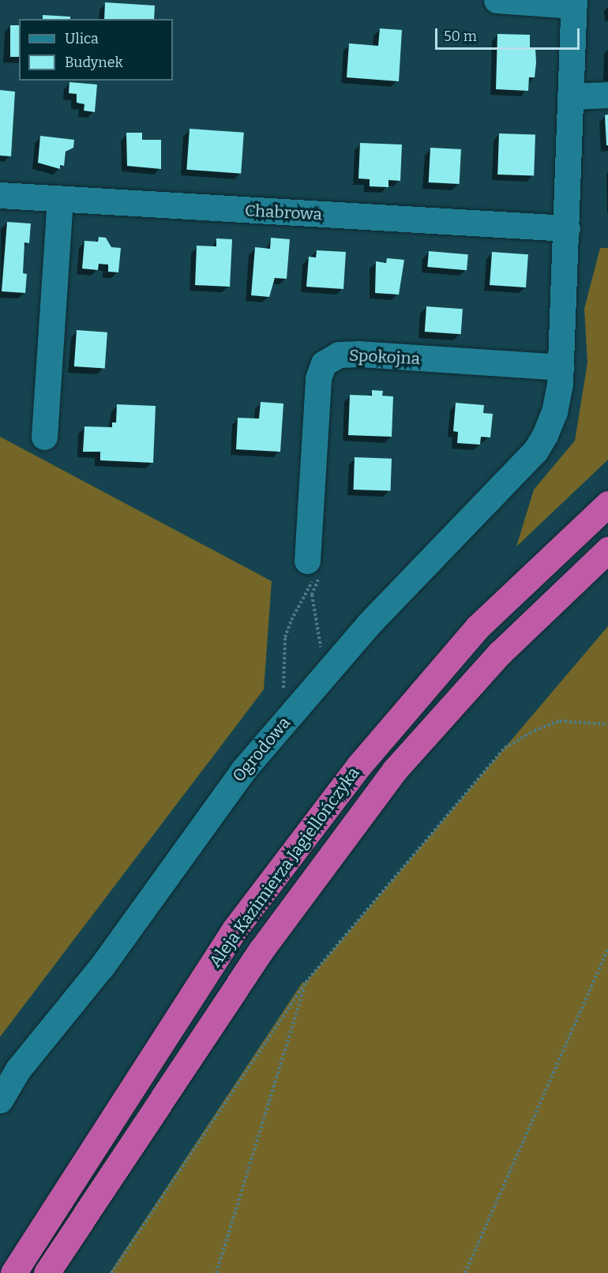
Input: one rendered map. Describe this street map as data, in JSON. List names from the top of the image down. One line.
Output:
{"streets":{"highway":["Aleja Kazimierza Jagiellończyka"],"street":["Chabrowa","Spokojna","Ogrodowa"]},"crossings":[["Spokojna","Ogrodowa"]],"legend":["Ulica","Budynek"],"scale_bar":"50 m"}
